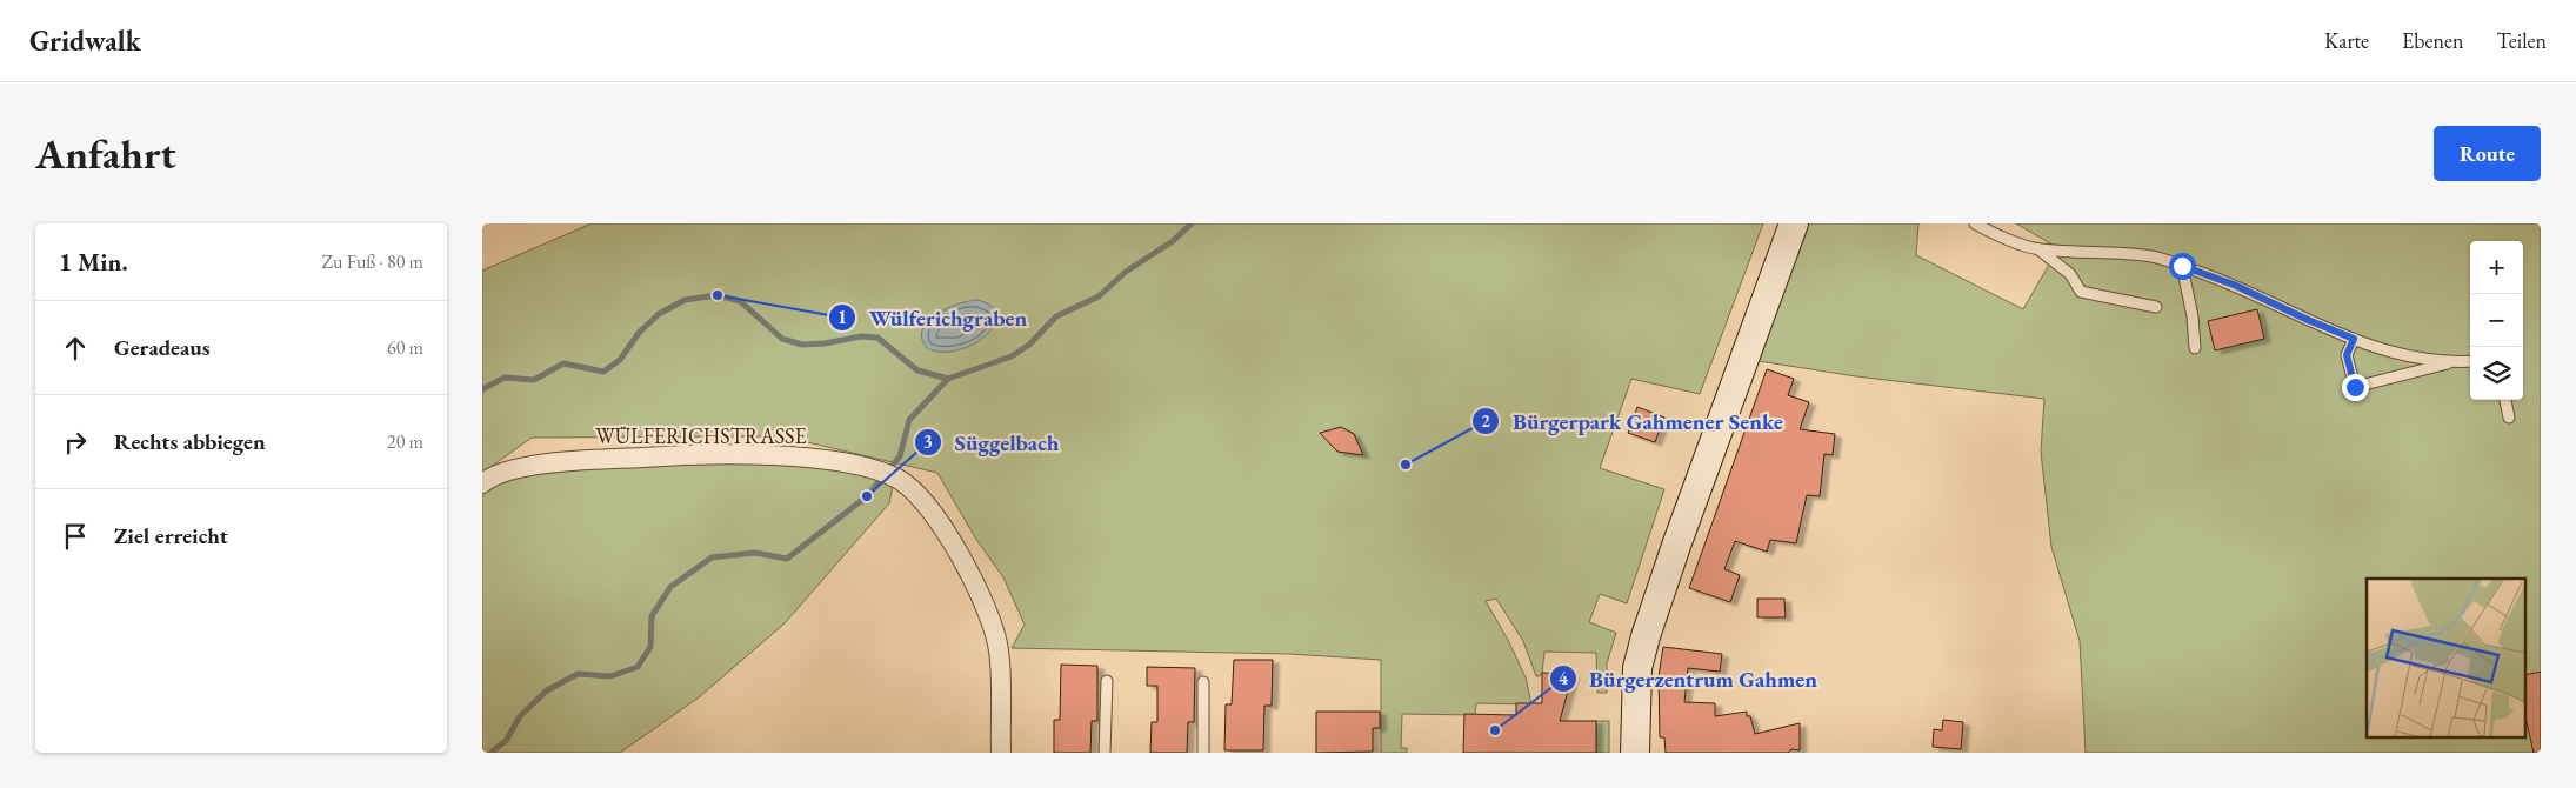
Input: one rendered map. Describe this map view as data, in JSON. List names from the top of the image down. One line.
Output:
{"streets":{"street":["WÜLFERICHSTRASSE"]},"places":["Wülferichgraben","Bürgerpark Gahmener Senke","Süggelbach","Bürgerzentrum Gahmen"],"page":{"header":"Gridwalk","nav":["Karte","Ebenen","Teilen"],"buttons":"Route","title":"Anfahrt","heading":["1 Min.","Zu Fuß · 80 m"],"map_buttons":["+","−"],"list":[["Geradeaus","60 m"],["Rechts abbiegen","20 m"],"Ziel erreicht"]}}
